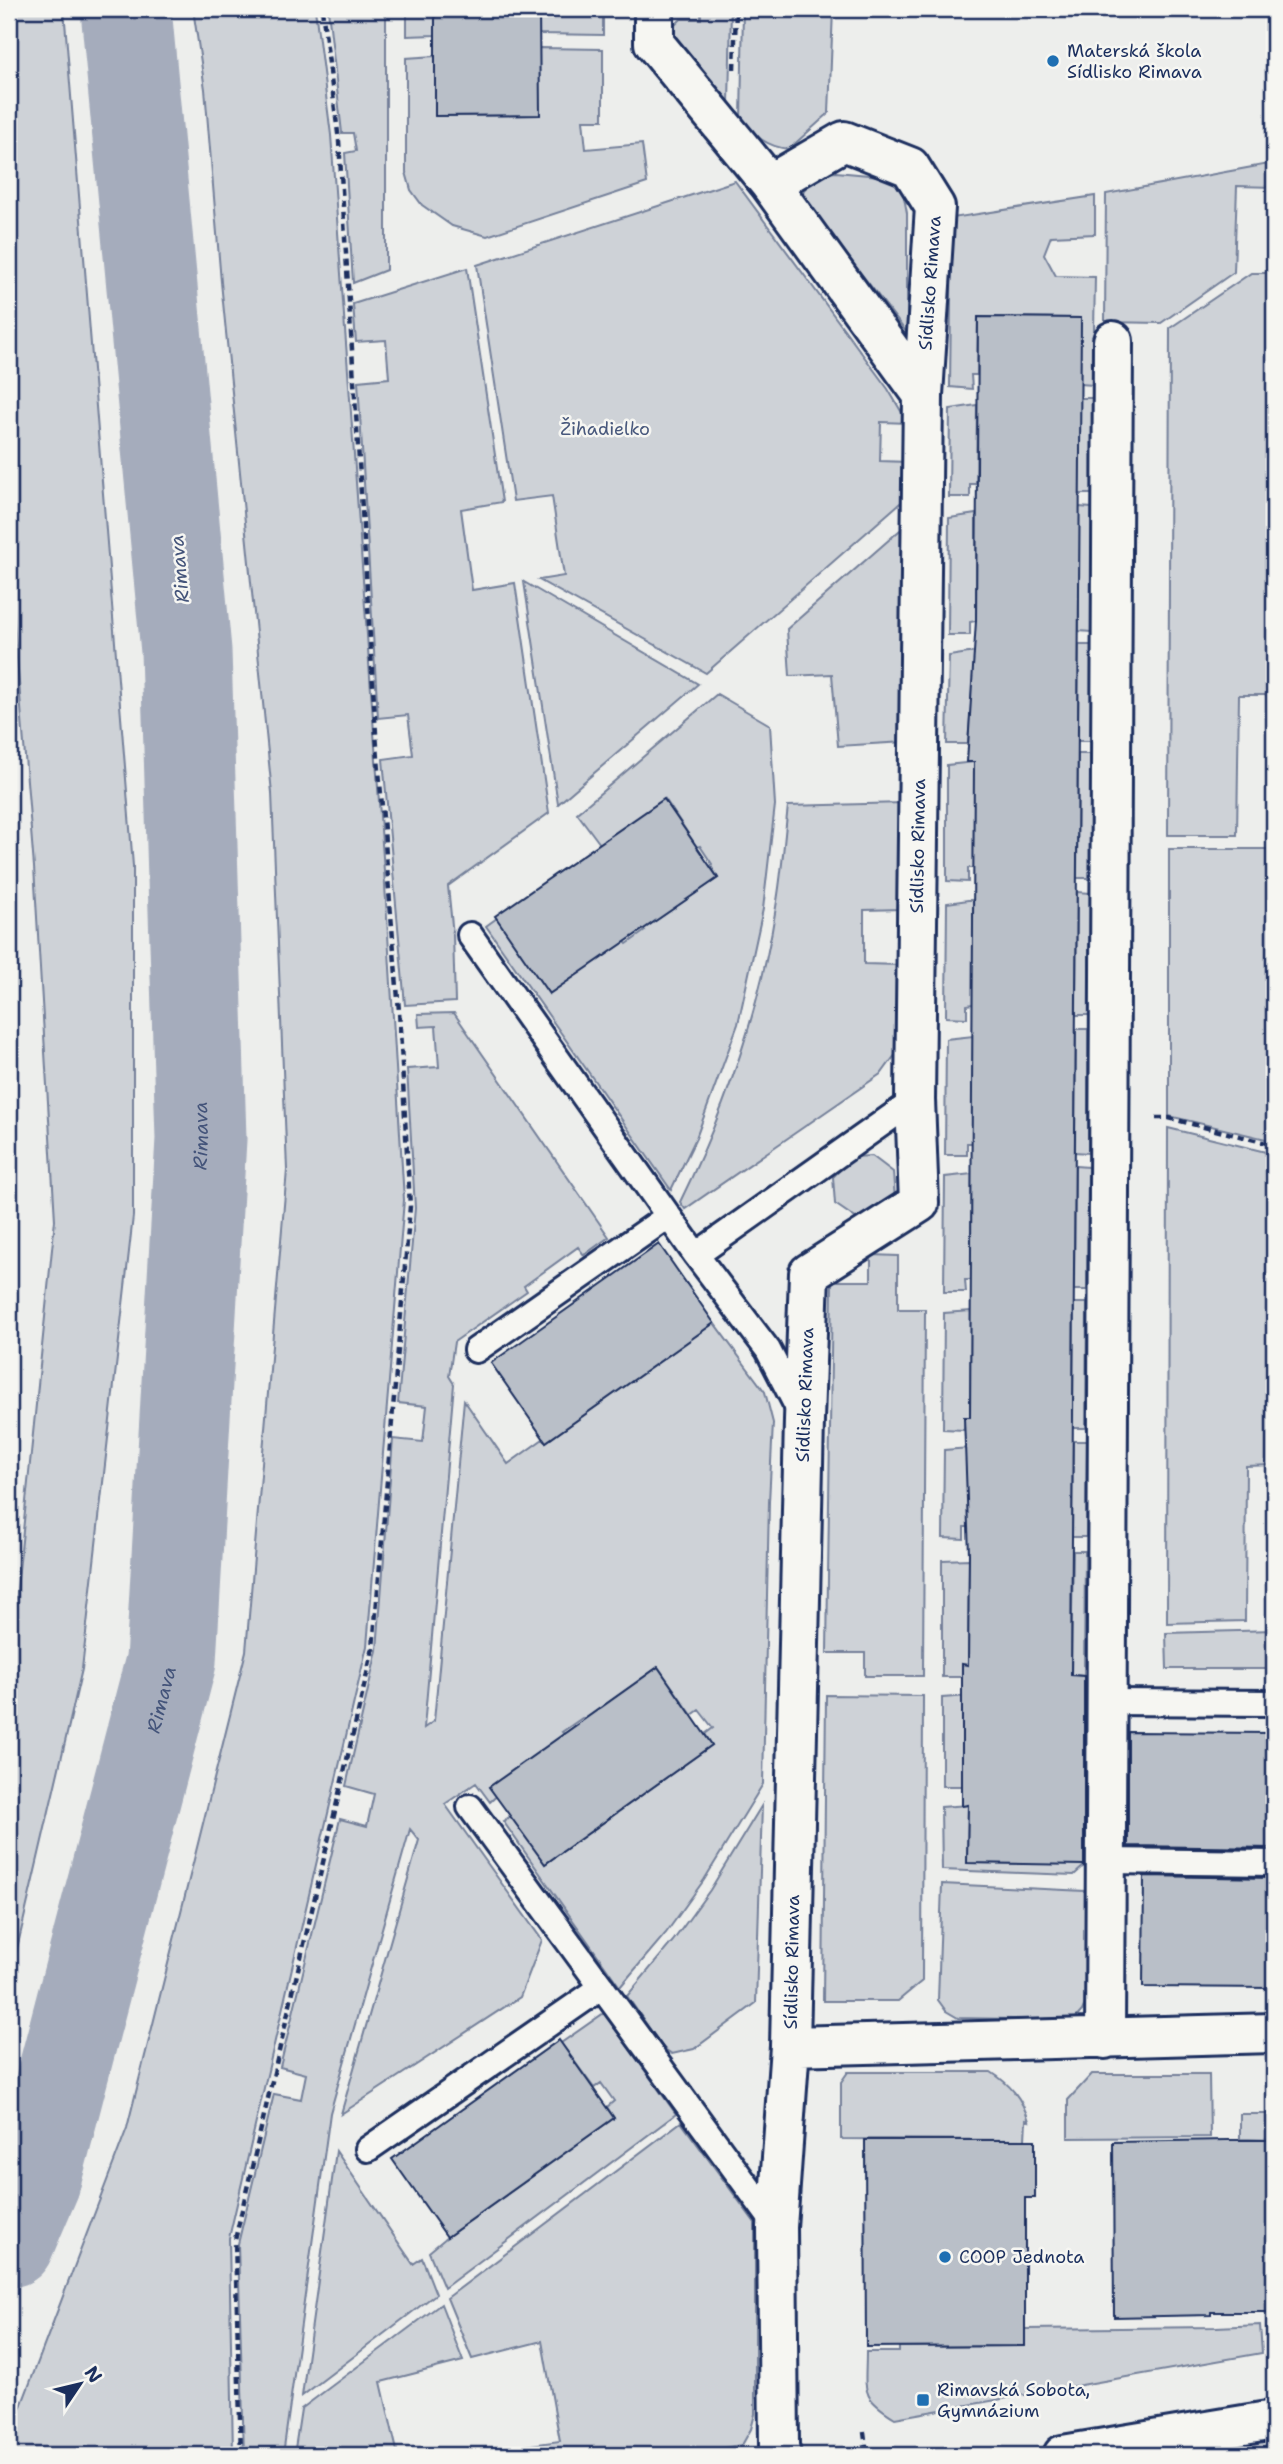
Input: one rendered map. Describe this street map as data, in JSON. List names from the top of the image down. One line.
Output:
{"streets":{"street":["Sídlisko Rimava"]},"water":["Rimava"],"parks":["Žihadielko"],"places":{"other":["Materská škola Sídlisko Rimava","COOP Jednota"],"transit":["Rimavská Sobota, Gymnázium"]},"north":"top right"}
